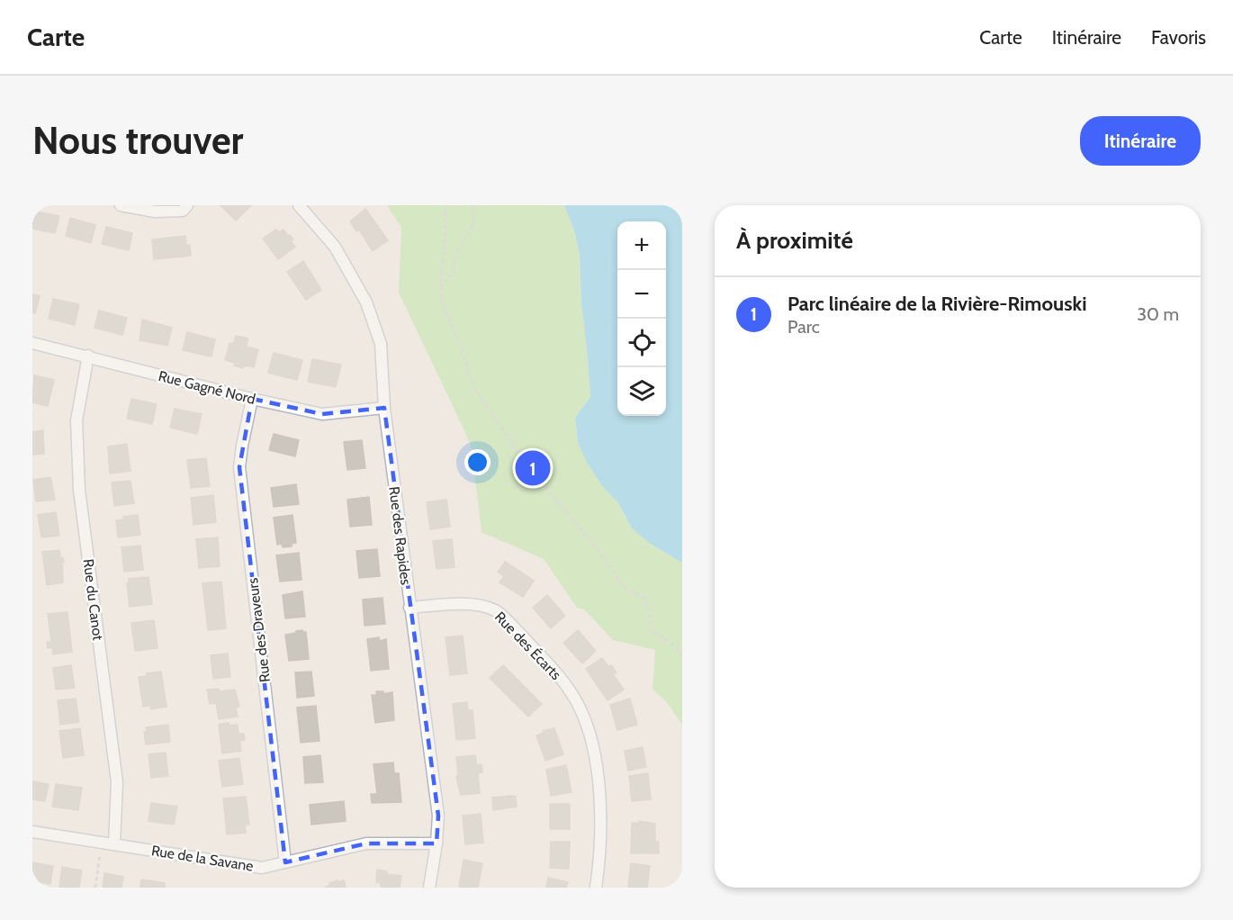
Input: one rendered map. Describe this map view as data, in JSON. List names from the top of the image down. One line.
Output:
{"streets":{"street":["Rue Gagné Nord","Rue des Rapides","Rue du Canot","Rue des Draveurs","Rue des Écarts","Rue de la Savane"]},"crossings":[["Rue Gagné Nord","Rue des Rapides"],["Rue Gagné Nord","Rue du Canot"],["Rue Gagné Nord","Rue des Draveurs"],["Rue des Rapides","Rue des Écarts"],["Rue des Rapides","Rue de la Savane"],["Rue du Canot","Rue de la Savane"],["Rue des Draveurs","Rue de la Savane"]],"page":{"header":"Carte","nav":["Carte","Itinéraire","Favoris"],"buttons":"Itinéraire","title":"Nous trouver","heading":"À proximité","map_buttons":["+","−"],"list":[{"mark":"1","name":"Parc linéaire de la Rivière-Rimouski","note":"Parc","value":"30 m"}],"pins":"1"}}
